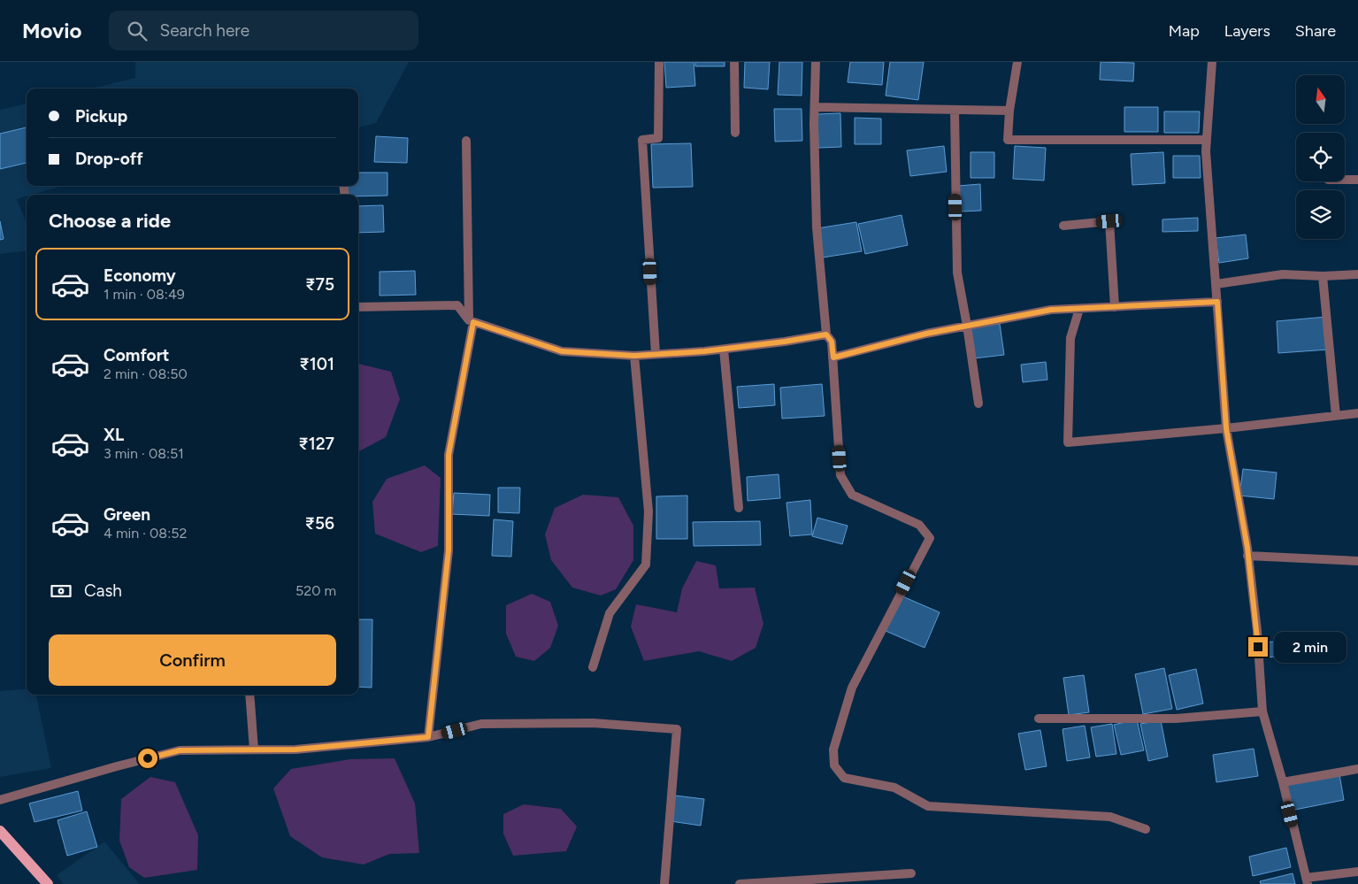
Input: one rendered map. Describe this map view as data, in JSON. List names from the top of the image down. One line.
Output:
{"north":"top","page":{"header":"Movio","search":"Search here","nav":["Map","Layers","Share"],"banner":["Pickup","Drop-off"],"heading":"Choose a ride","list":[{"name":"Economy","note":"1 min · 08:49","value":"₹75"},{"name":"Comfort","note":"2 min · 08:50","value":"₹101"},{"name":"XL","note":"3 min · 08:51","value":"₹127"},{"name":"Green","note":"4 min · 08:52","value":"₹56"}],"pay":["Cash","520 m"],"buttons":"Confirm","bubble":"2 min"}}
